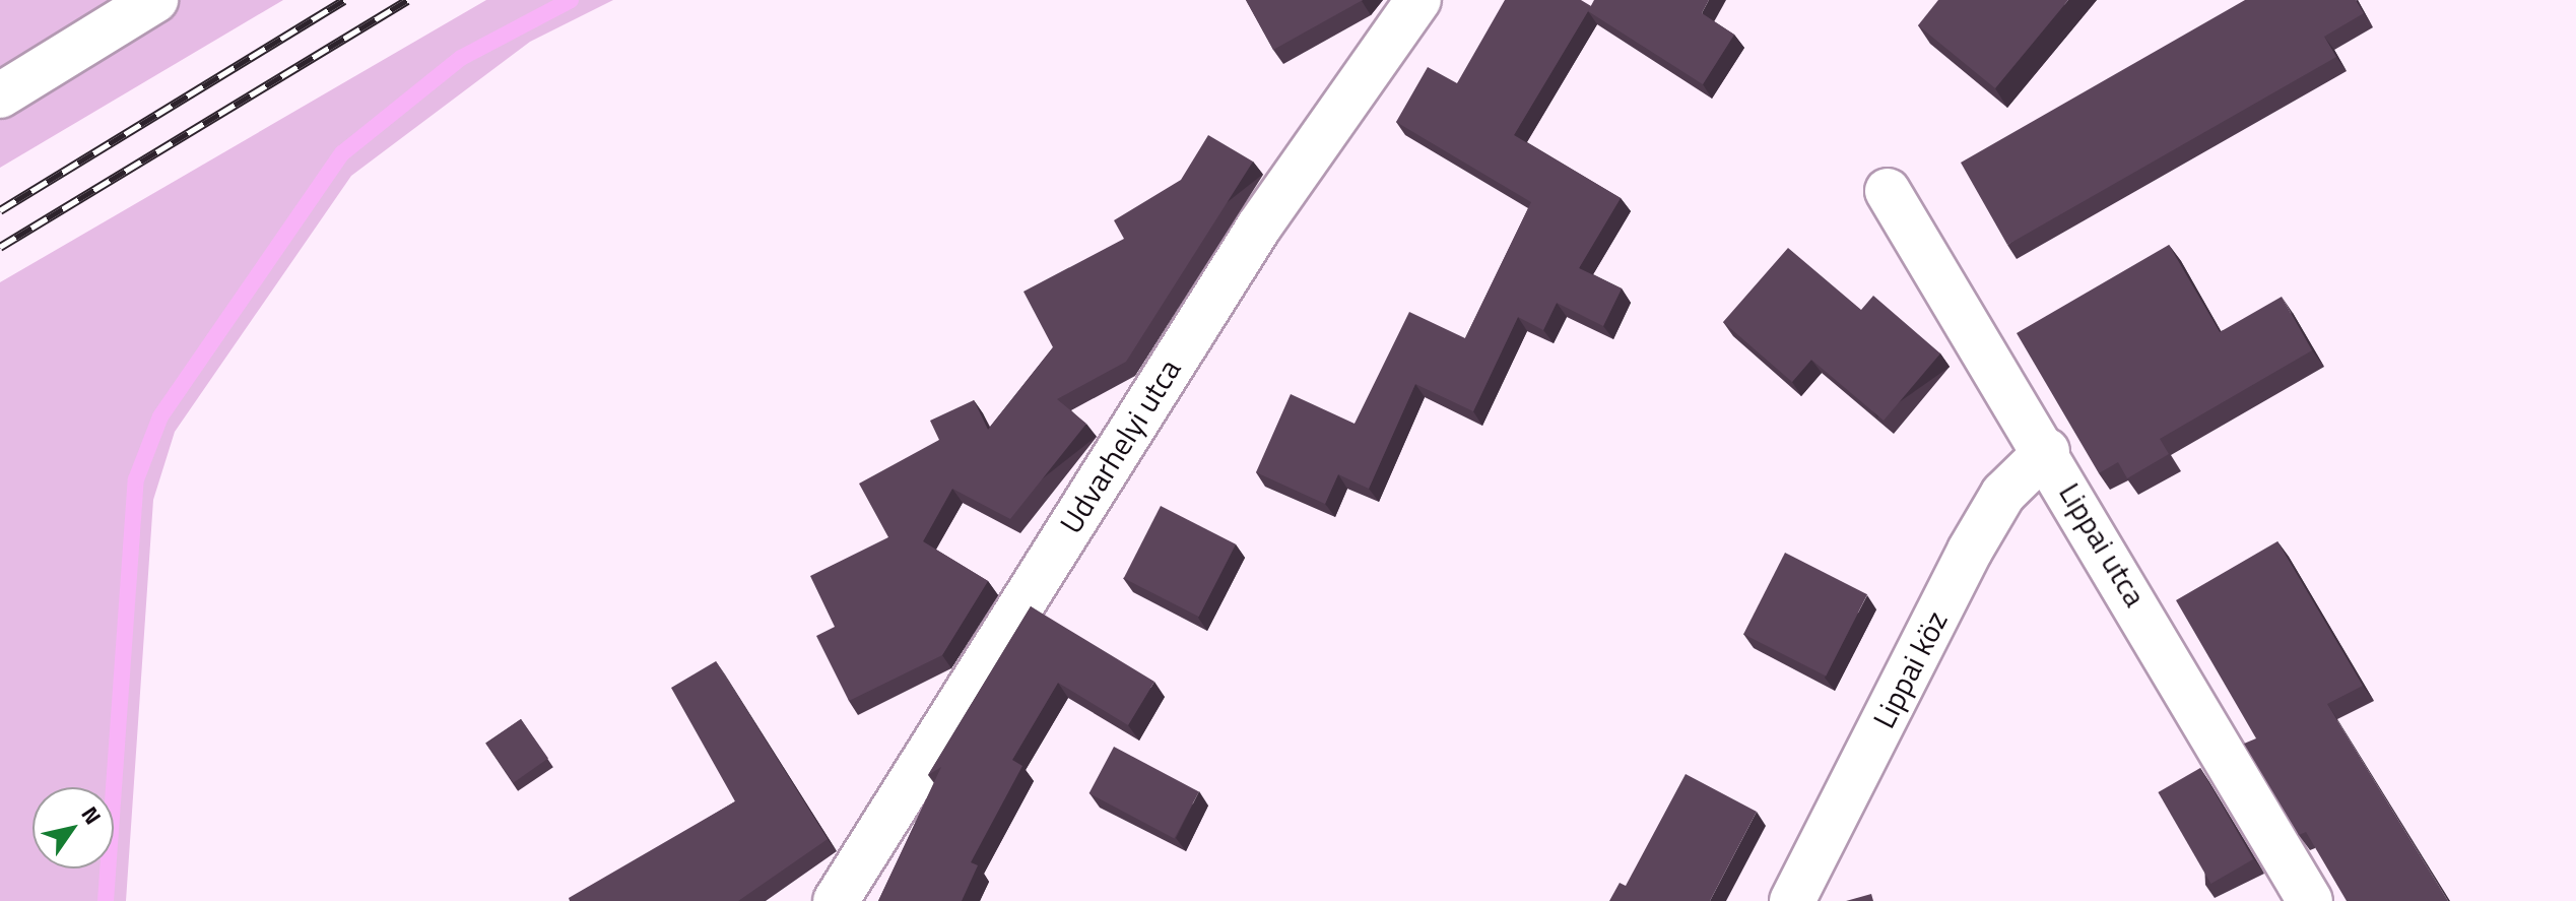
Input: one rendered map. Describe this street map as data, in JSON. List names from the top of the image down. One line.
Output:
{"streets":{"street":["Udvarhelyi utca","Lippai utca","Lippai köz"]},"crossings":[["Lippai utca","Lippai köz"]],"north":"top right"}
